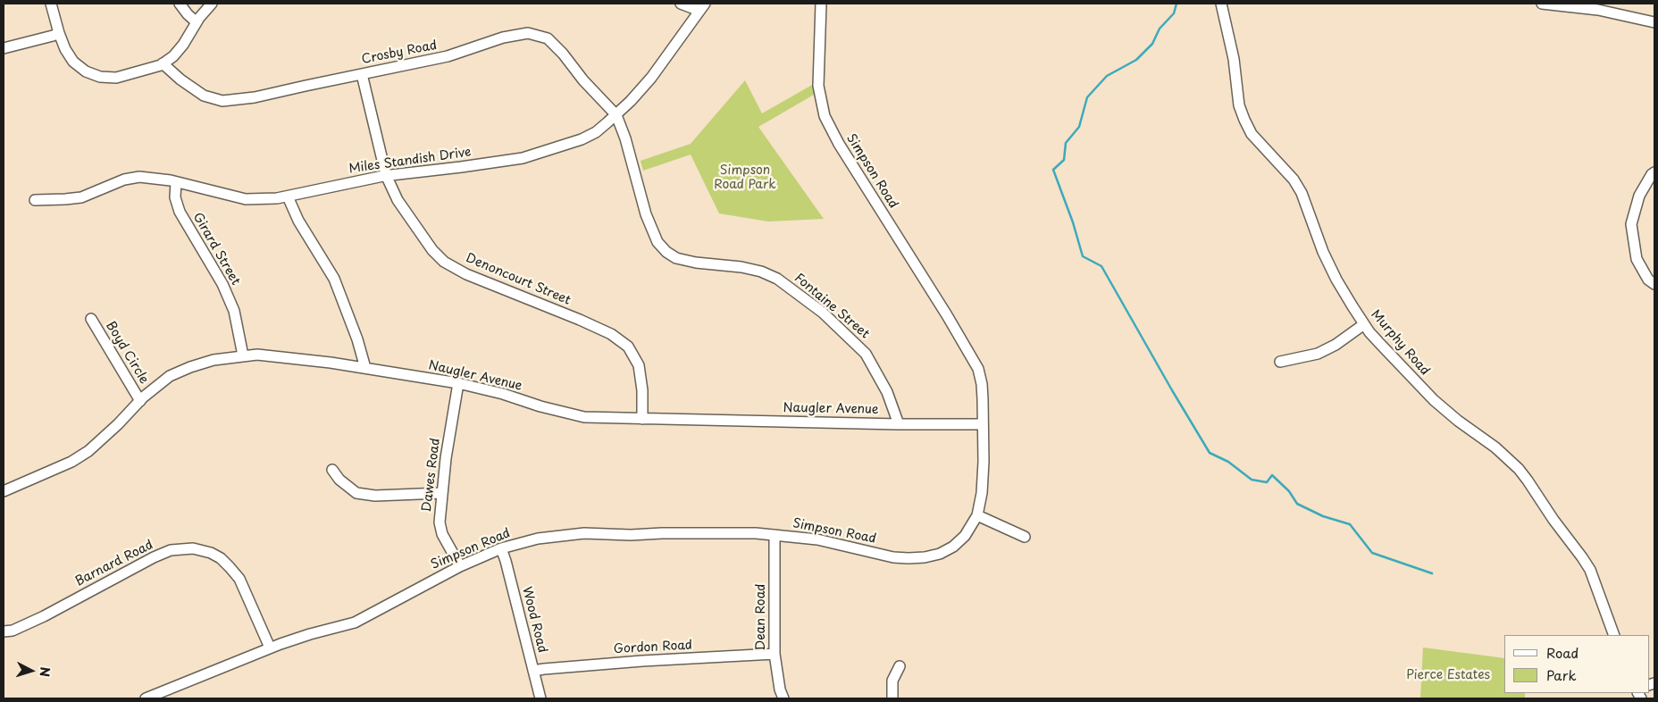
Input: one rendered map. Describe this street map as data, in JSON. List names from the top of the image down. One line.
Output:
{"streets":{"street":["Crosby Road","Miles Standish Drive","Simpson Road","Girard Street","Denoncourt Street","Fontaine Street","Murphy Road","Boyd Circle","Naugler Avenue","Dawes Road","Barnard Road","Dean Road","Wood Road","Gordon Road"]},"crossings":[["Crosby Road","Miles Standish Drive"],["Crosby Road","Denoncourt Street"],["Crosby Road","Fontaine Street"],["Miles Standish Drive","Girard Street"],["Miles Standish Drive","Denoncourt Street"],["Miles Standish Drive","Fontaine Street"],["Simpson Road","Naugler Avenue"],["Simpson Road","Dawes Road"],["Simpson Road","Barnard Road"],["Simpson Road","Dean Road"],["Simpson Road","Wood Road"],["Girard Street","Naugler Avenue"],["Denoncourt Street","Naugler Avenue"],["Fontaine Street","Naugler Avenue"],["Boyd Circle","Naugler Avenue"],["Naugler Avenue","Dawes Road"],["Dean Road","Gordon Road"],["Wood Road","Gordon Road"]],"parks":["Simpson Road Park","Pierce Estates"],"legend":["Road","Park"],"north":"right"}
